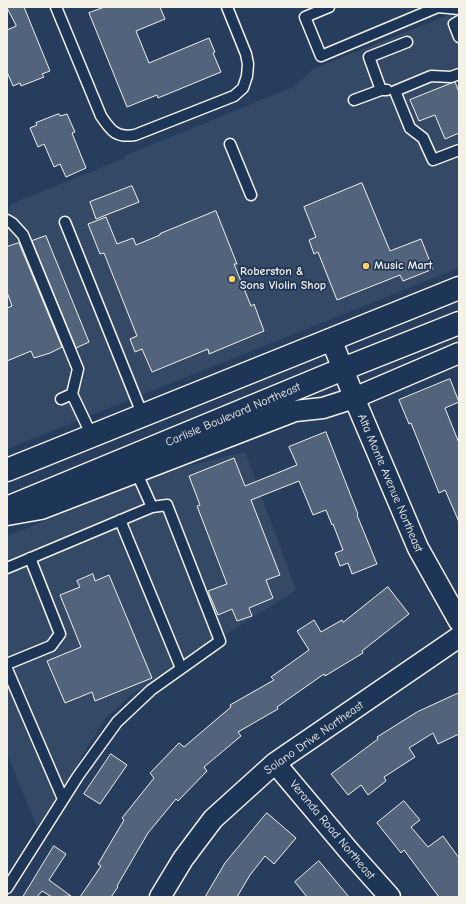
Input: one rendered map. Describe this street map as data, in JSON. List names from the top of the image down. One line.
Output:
{"streets":{"main road":["Carlisle Boulevard Northeast"],"street":["Alta Monte Avenue Northeast","Solano Drive Northeast","Veranda Road Northeast"]},"crossings":[["Carlisle Boulevard Northeast","Alta Monte Avenue Northeast"],["Solano Drive Northeast","Veranda Road Northeast"]],"places":["Music Mart","Roberston & Sons Violin Shop"]}
